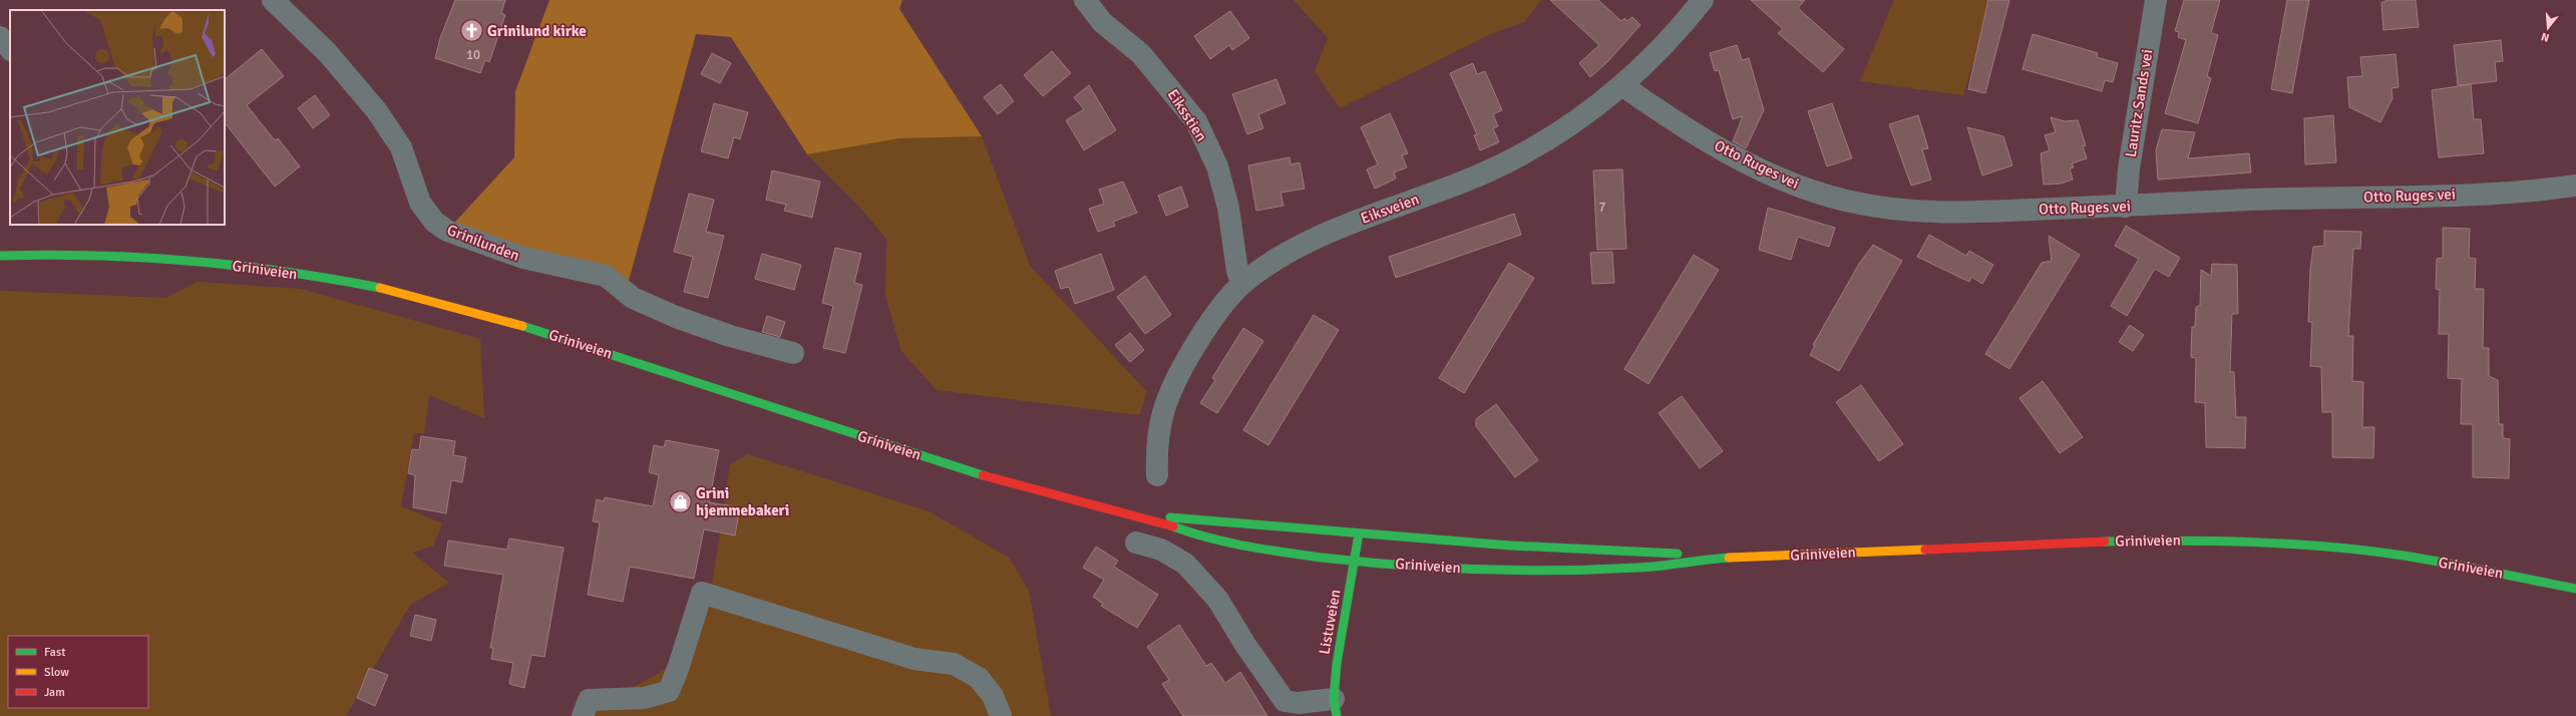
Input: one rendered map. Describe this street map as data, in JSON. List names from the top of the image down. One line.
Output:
{"streets":{"main road":["Griniveien","Listuveien"],"street":["Lauritz Sands vei","Eiksstien","Otto Ruges vei","Eiksveien","Grinilunden"]},"crossings":[["Lauritz Sands vei","Otto Ruges vei"],["Eiksstien","Eiksveien"],["Otto Ruges vei","Eiksveien"],["Griniveien","Listuveien"]],"places":{"church":["Grinilund kirke"],"shop":["Grini hjemmebakeri"]},"house_numbers":["10","7"],"legend":["Fast","Slow","Jam"],"north":"bottom"}
